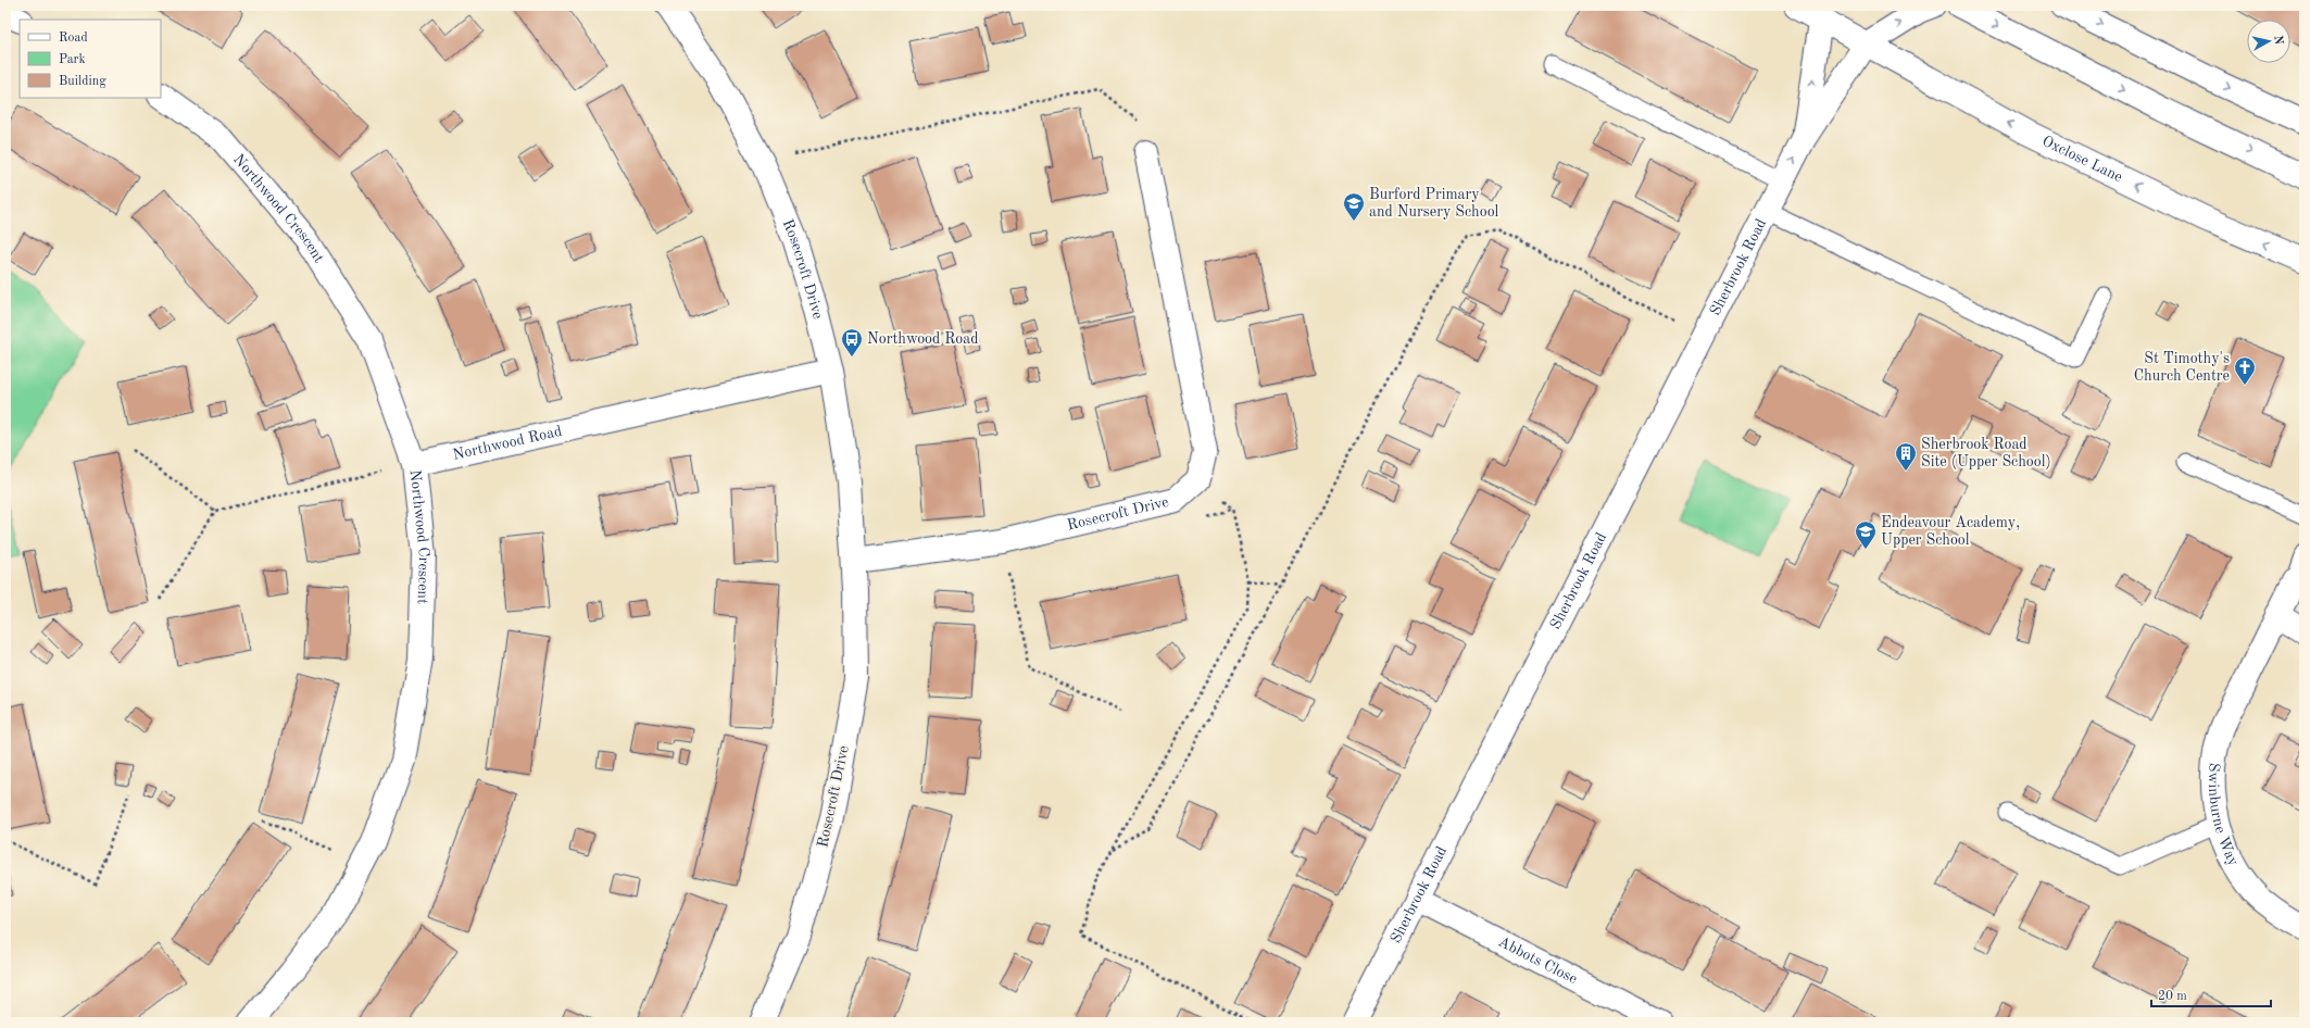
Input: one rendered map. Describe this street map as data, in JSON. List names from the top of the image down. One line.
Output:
{"streets":{"street":["Oxclose Lane","Northwood Crescent","Sherbrook Road","Rosecroft Drive","Northwood Road","Swinburne Way","Abbots Close"]},"crossings":[["Oxclose Lane","Sherbrook Road"],["Northwood Crescent","Northwood Road"],["Sherbrook Road","Abbots Close"],["Rosecroft Drive","Northwood Road"]],"places":{"school or university":["Burford Primary and Nursery School","Endeavour Academy, Upper School"],"bus stop":["Northwood Road"],"church":["St Timothy's Church Centre"],"building":["Sherbrook Road Site (Upper School)"]},"legend":["Road","Park","Building"],"scale_bar":"20 m","north":"right"}
